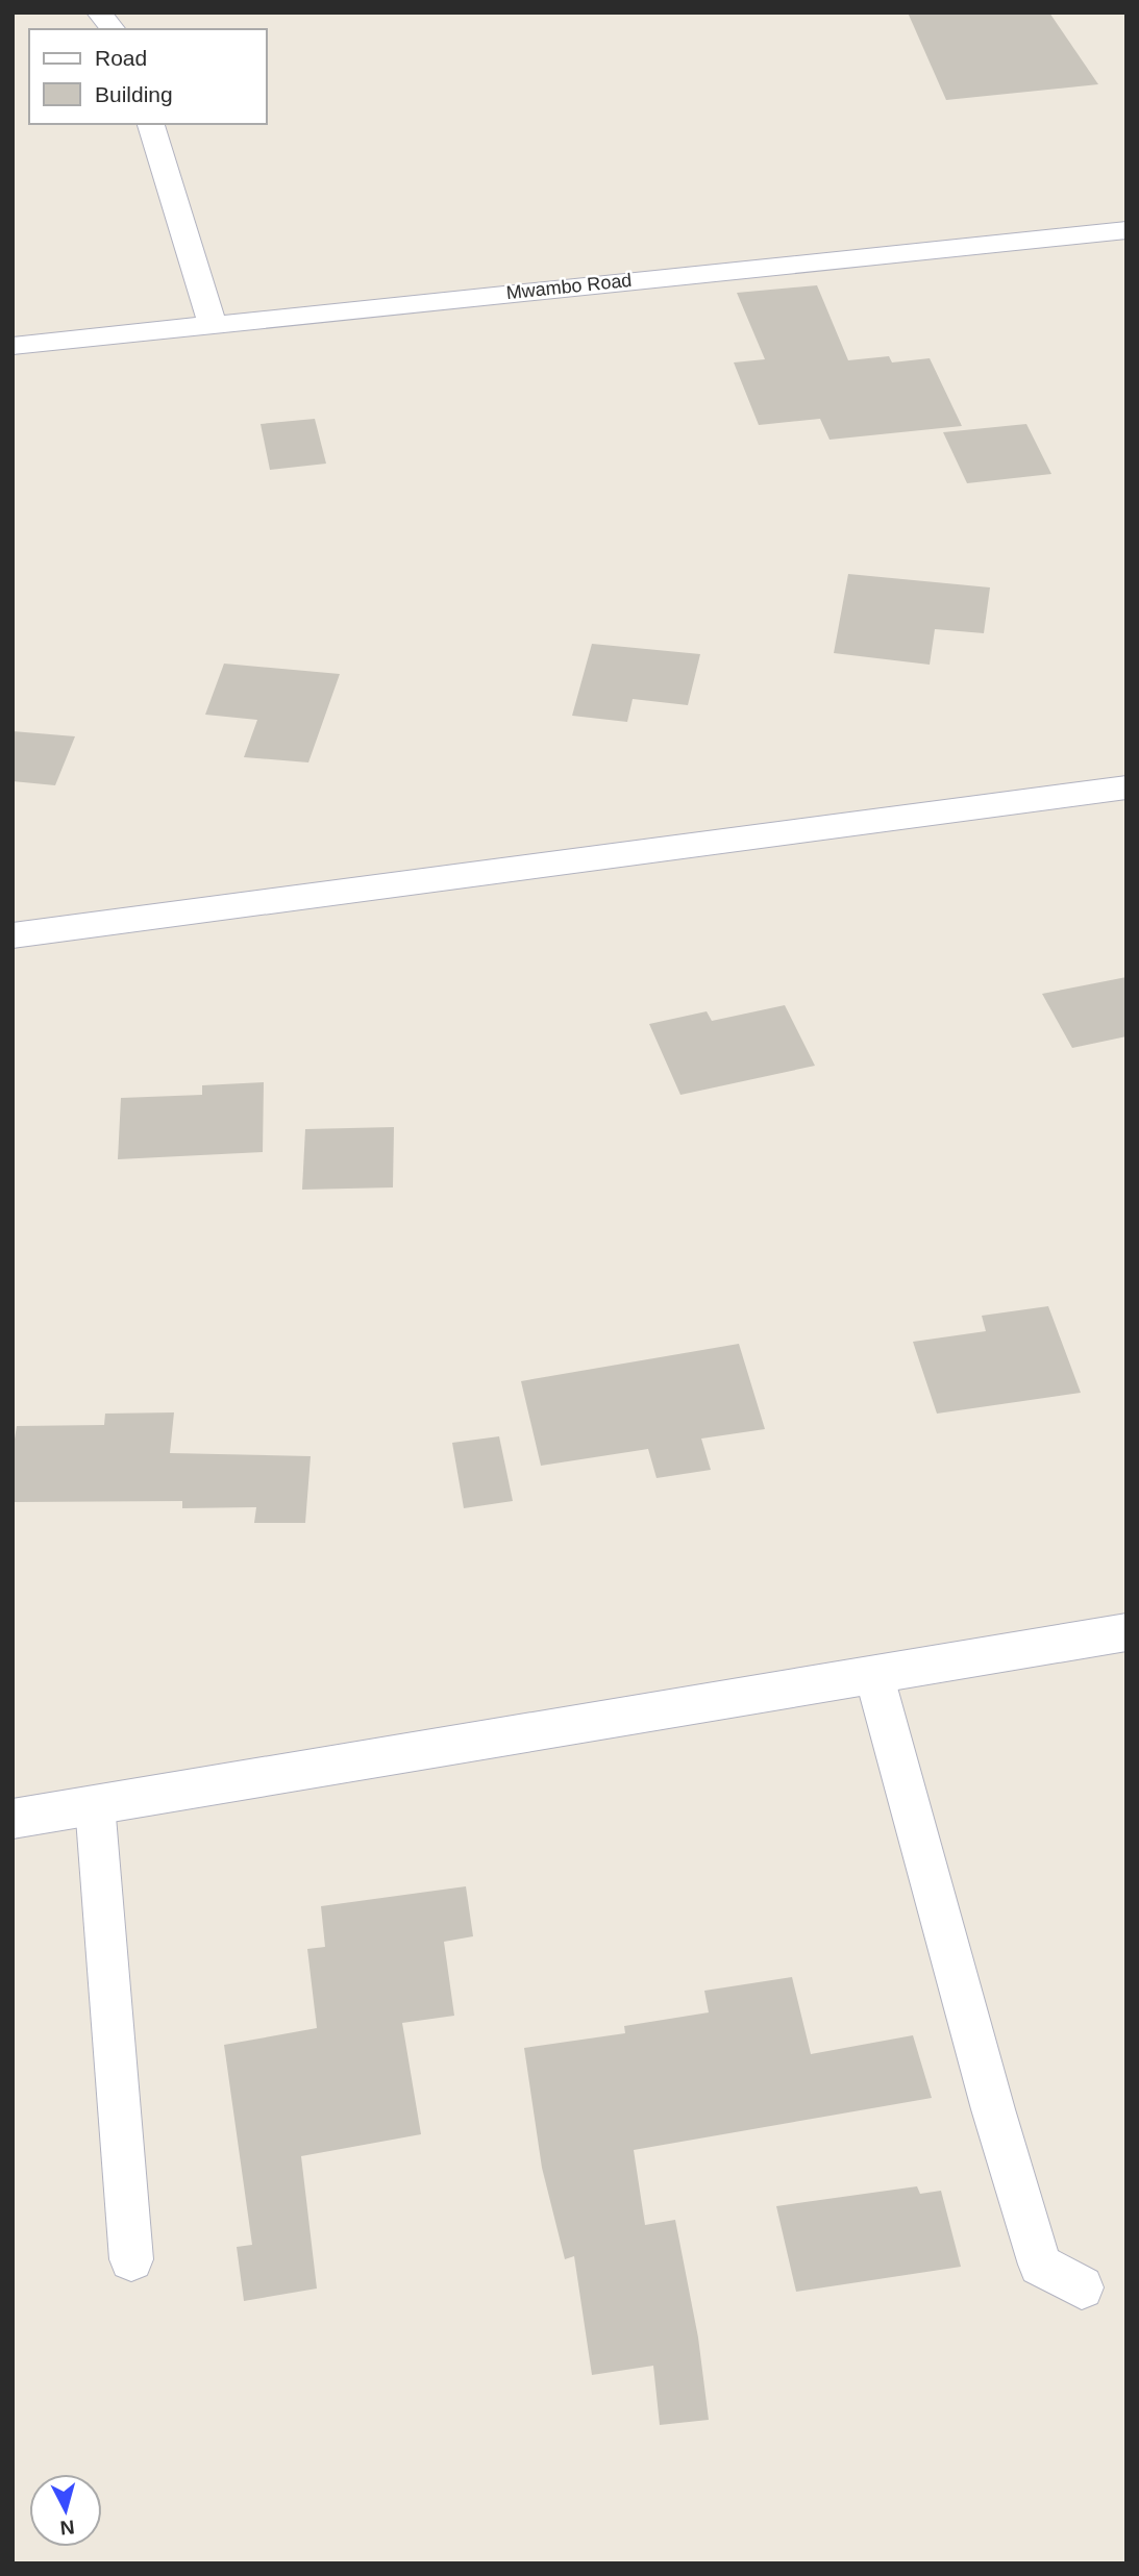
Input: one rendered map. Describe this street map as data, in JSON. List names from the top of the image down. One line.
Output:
{"streets":{"street":["Mwambo Road"]},"legend":["Road","Building"],"north":"bottom"}
